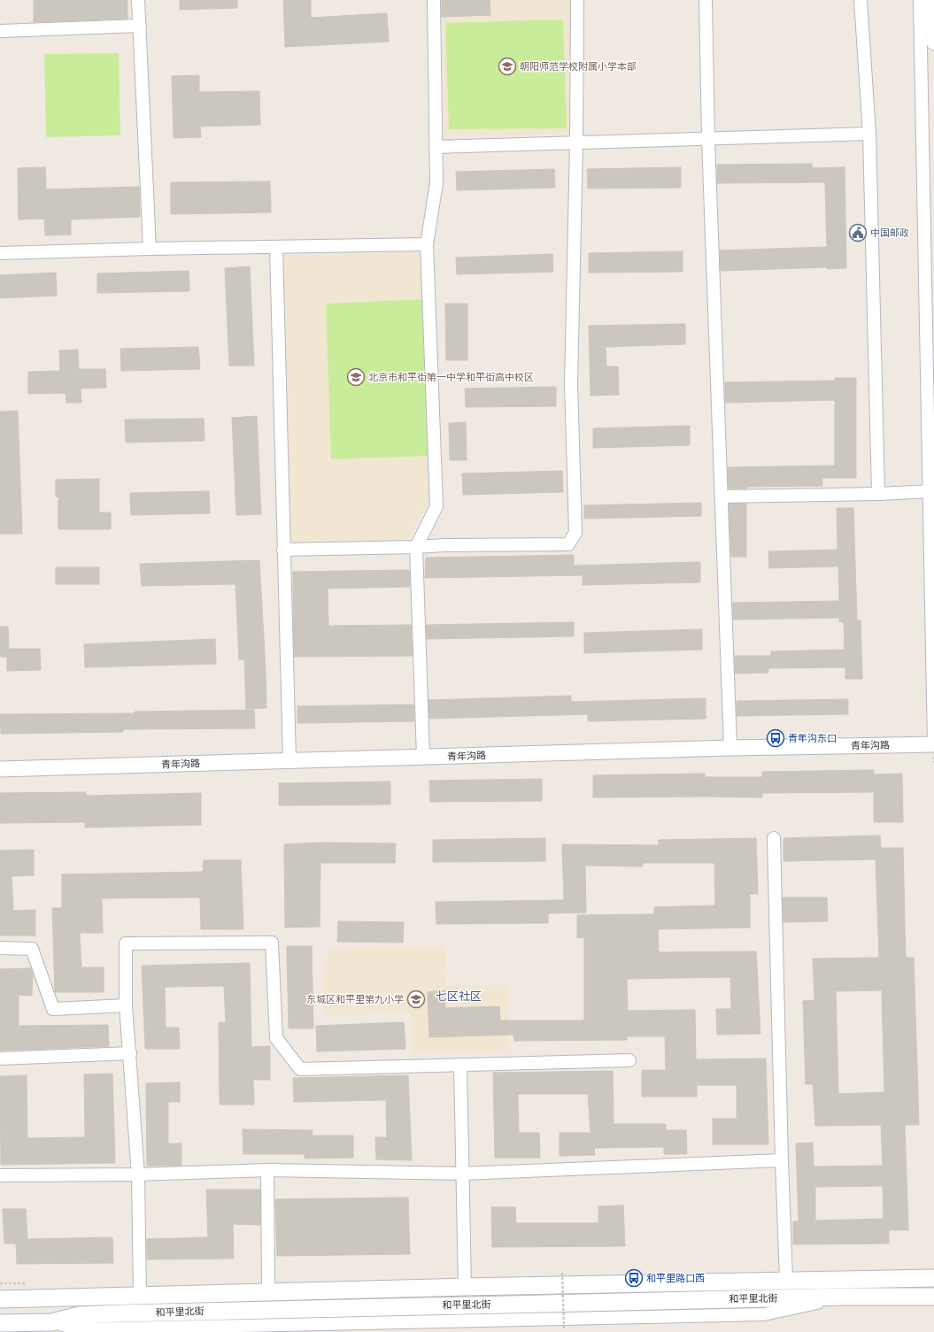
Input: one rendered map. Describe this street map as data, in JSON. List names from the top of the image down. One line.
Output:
{"streets":{"main road":["和平里北街"],"street":["青年沟路"]},"districts":["七区社区"],"places":{"school or university":["朝阳师范学校附属小学本部","北京市和平街第一中学和平街高中校区","东城区和平里第九小学"],"public building":["中国邮政"],"bus stop":["青年沟东口","和平里路口西"]}}
